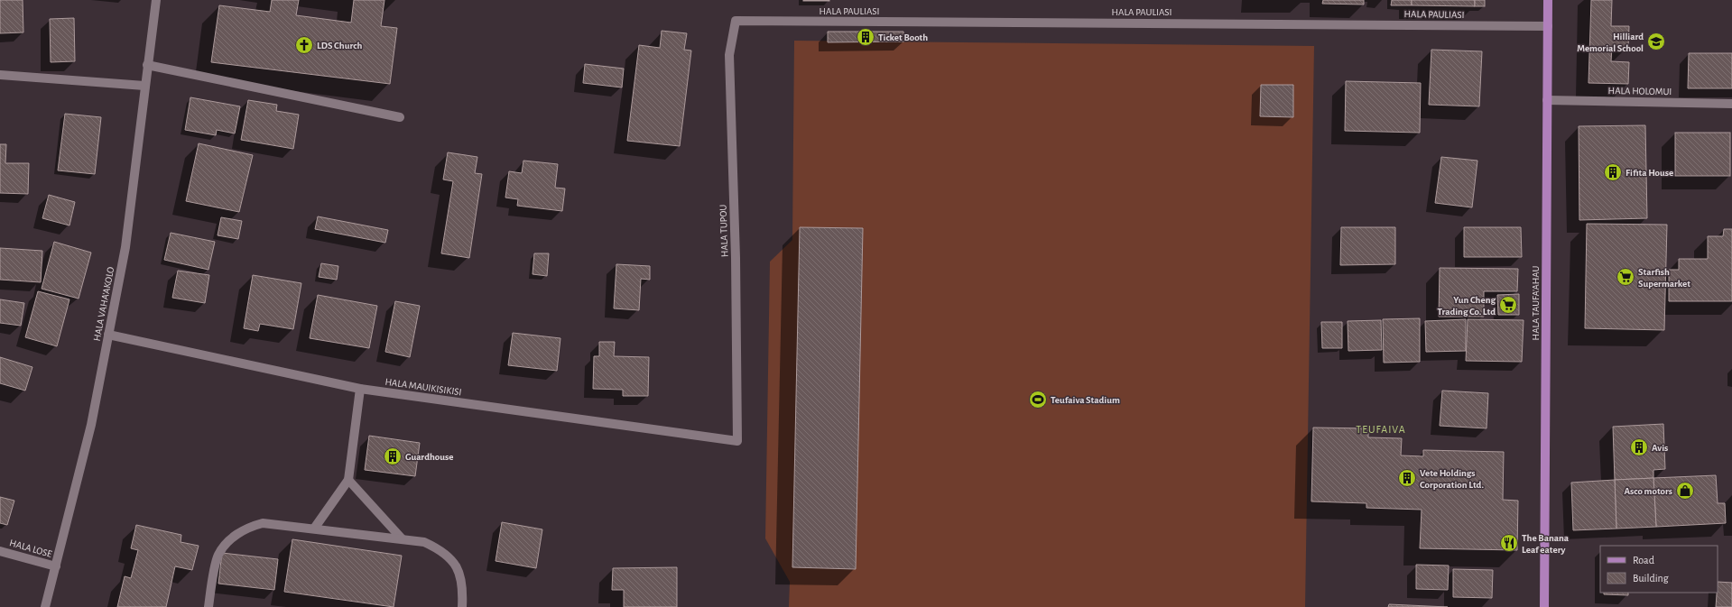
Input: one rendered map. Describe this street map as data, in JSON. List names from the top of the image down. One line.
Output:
{"streets":{"main road":["HALA TAUFA'AHAU"],"street":["HALA PAULIASI","HALA HOLOMUI","HALA TUPOU","HALA VAHA'AKOLO","HALA MAUIKISIKISI","HALA LOSE"]},"crossings":[["HALA PAULIASI","HALA TUPOU"],["HALA PAULIASI","HALA TAUFA'AHAU"],["HALA HOLOMUI","HALA TAUFA'AHAU"],["HALA TUPOU","HALA MAUIKISIKISI"],["HALA VAHA'AKOLO","HALA MAUIKISIKISI"],["HALA VAHA'AKOLO","HALA LOSE"]],"districts":["TEUFAIVA"],"places":{"building":["Ticket Booth","Fifita House","Avis","Guardhouse","Vete Holdings Corporation Ltd."],"school or university":["Hilliard Memorial School"],"church":["LDS Church"],"supermarket":["Starfish Supermarket","Yun Cheng Trading Co. Ltd"],"sports":["Teufaiva Stadium"],"shop":["Asco motors"],"restaurant":["The Banana Leaf eatery"]},"legend":["Road","Building"]}
